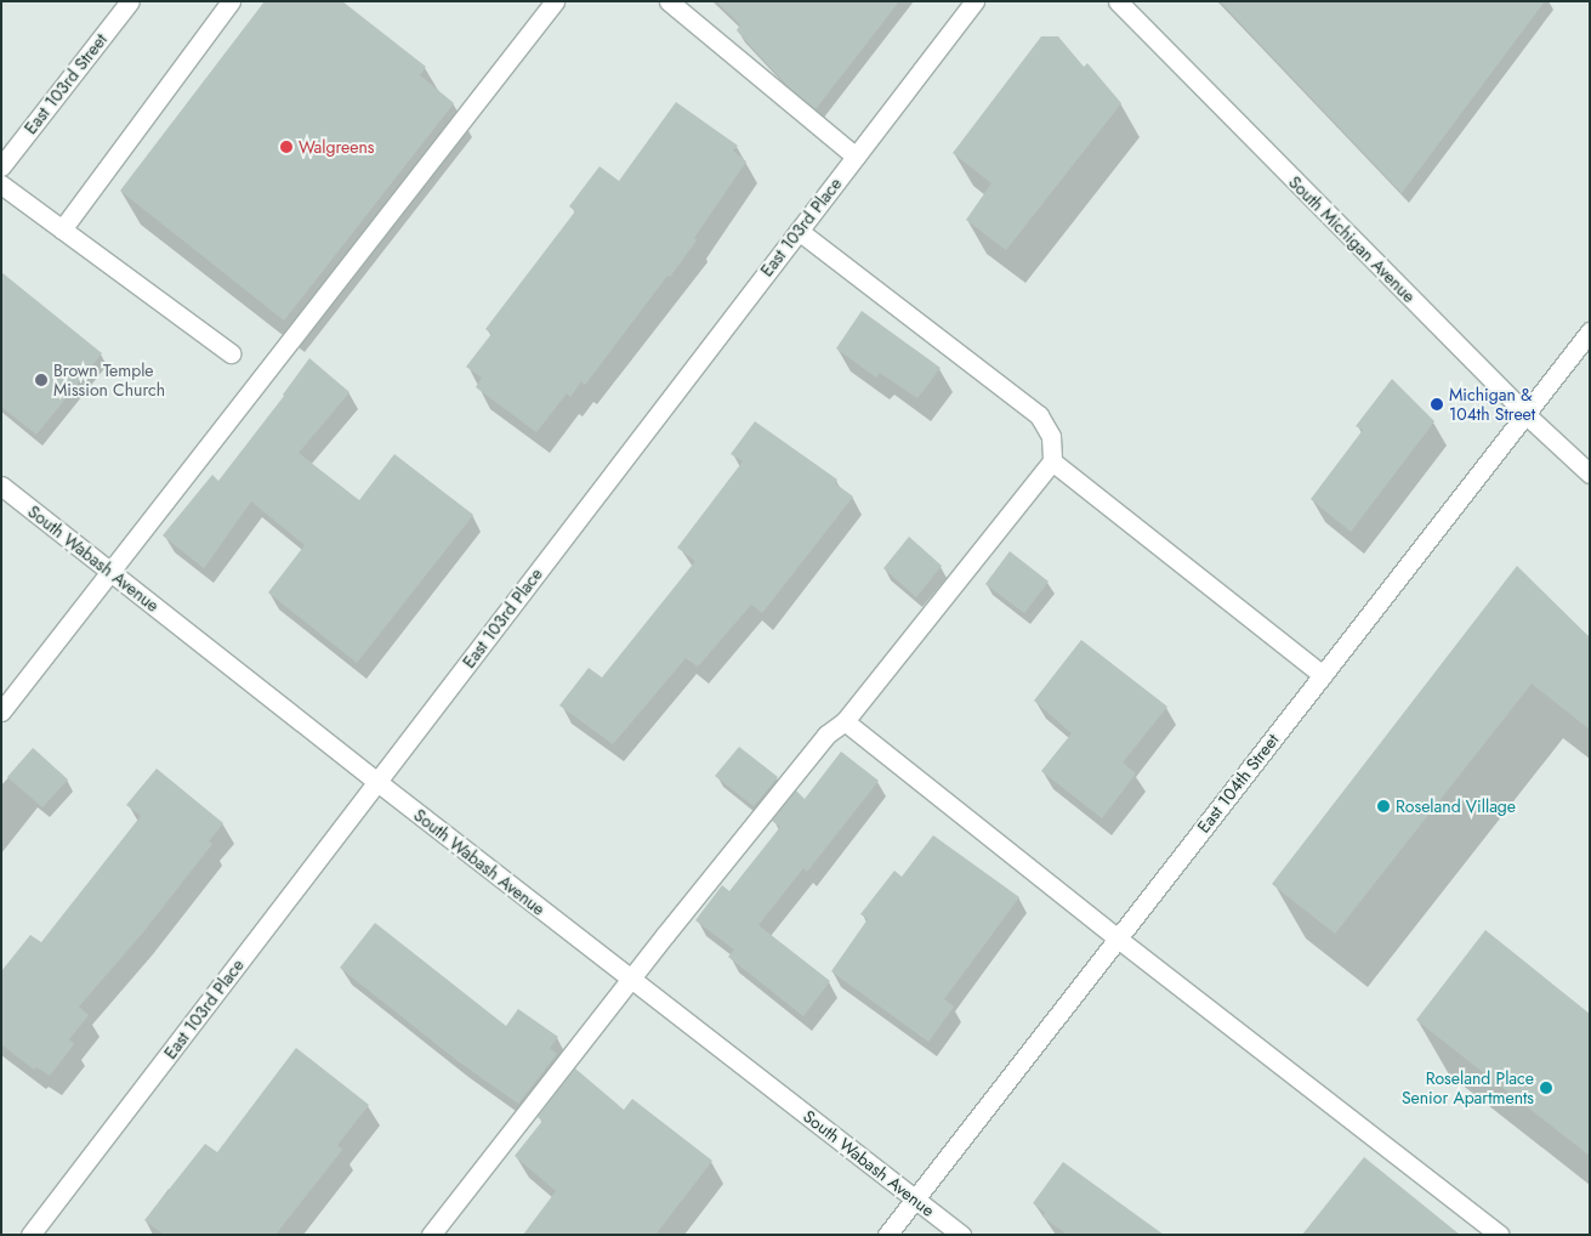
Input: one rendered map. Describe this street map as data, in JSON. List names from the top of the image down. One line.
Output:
{"streets":{"street":["East 103rd Street","East 103rd Place","South Michigan Avenue","South Wabash Avenue","East 104th Street"]},"crossings":[["East 103rd Place","South Wabash Avenue"],["South Michigan Avenue","East 104th Street"],["South Wabash Avenue","East 104th Street"]],"places":["Walgreens","Brown Temple Mission Church","Michigan & 104th Street","Roseland Village","Roseland Place Senior Apartments"]}
